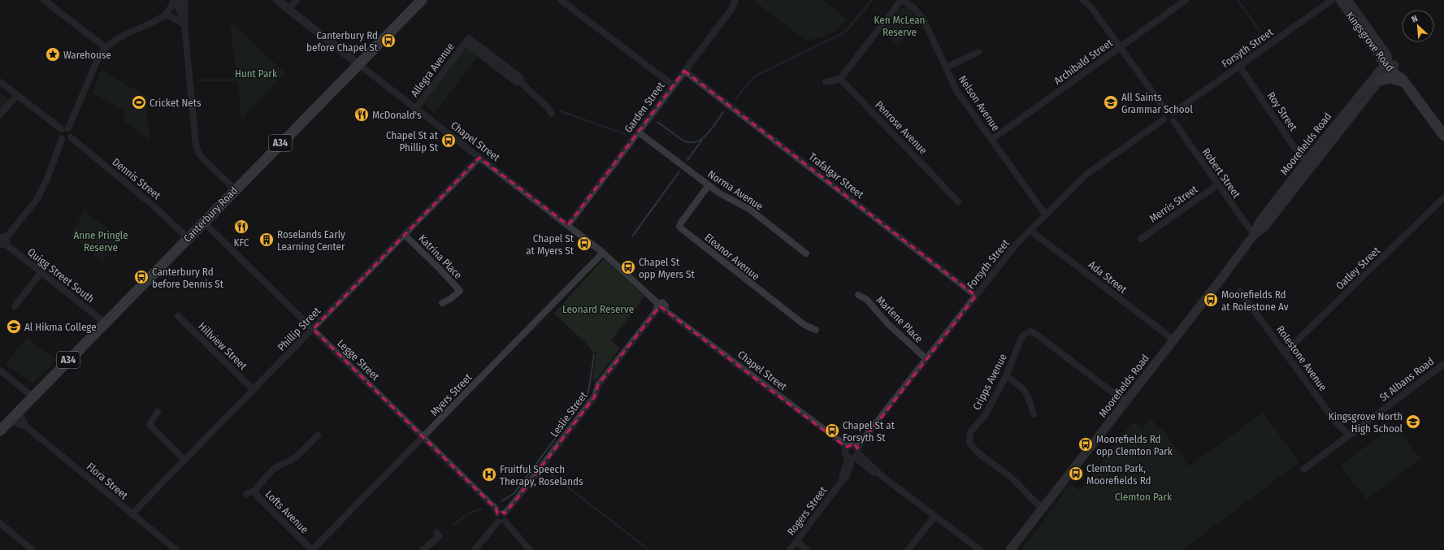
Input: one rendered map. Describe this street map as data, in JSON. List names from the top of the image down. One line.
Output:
{"streets":{"highway":["A34","Canterbury Road"],"main road":["Kingsgrove Road","Moorefields Road"],"street":["Forsyth Street","Archibald Street","Allegra Avenue","Nelson Avenue","Garden Street","Roy Street","Penrose Avenue","Chapel Street","Robert Street","Trafalgar Street","Dennis Street","Norma Avenue","Merris Street","Katrina Place","Eleanor Avenue","Oatley Street","Quigg Street South","Ada Street","Marlene Place","Phillip Street","Hillview Street","Rolestone Avenue","Legge Street","St Albans Road","Cripps Avenue","Myers Street","Leslie Street","Flora Street","Rogers Street","Lofts Avenue"]},"crossings":[["Kingsgrove Road","Moorefields Road"],["Forsyth Street","Nelson Avenue"],["Forsyth Street","Roy Street"],["Forsyth Street","Robert Street"],["Forsyth Street","Trafalgar Street"],["Forsyth Street","Ada Street"],["Forsyth Street","Marlene Place"],["Forsyth Street","Rogers Street"],["Archibald Street","Nelson Avenue"],["Allegra Avenue","Chapel Street"],["Garden Street","Chapel Street"],["Garden Street","Trafalgar Street"],["Garden Street","Norma Avenue"],["Roy Street","Moorefields Road"],["Chapel Street","Canterbury Road"],["Chapel Street","Phillip Street"],["Chapel Street","Myers Street"],["Chapel Street","Leslie Street"],["Moorefields Road","Robert Street"],["Moorefields Road","Ada Street"],["Moorefields Road","Cripps Avenue"],["Robert Street","Merris Street"],["Dennis Street","Canterbury Road"],["Norma Avenue","Eleanor Avenue"],["Canterbury Road","Quigg Street South"],["Canterbury Road","Legge Street"],["Canterbury Road","Flora Street"],["Katrina Place","Phillip Street"],["Oatley Street","Rolestone Avenue"],["Phillip Street","Hillview Street"],["Phillip Street","Legge Street"],["Phillip Street","Flora Street"],["Rolestone Avenue","St Albans Road"],["Legge Street","Myers Street"],["Legge Street","Leslie Street"],["Myers Street","Lofts Avenue"]],"parks":["Ken McLean Reserve","Hunt Park","Anne Pringle Reserve","Leonard Reserve","Clemton Park"],"places":{"bus stop":["Canterbury Rd before Chapel St","Chapel St at Phillip St","Chapel St at Myers St","Chapel St opp Myers St","Canterbury Rd before Dennis St","Moorefields Rd at Rolestone Av","Chapel St at Forsyth St","Moorefields Rd opp Clemton Park","Clemton Park, Moorefields Rd"],"place":["Warehouse"],"sports":["Cricket Nets"],"school or university":["All Saints Grammar School","Al Hikma College","Kingsgrove North High School"],"restaurant":["McDonald's","KFC"],"building":["Roselands Early Learning Center"],"hospital":["Fruitful Speech Therapy, Roselands"]},"north":"top left"}
